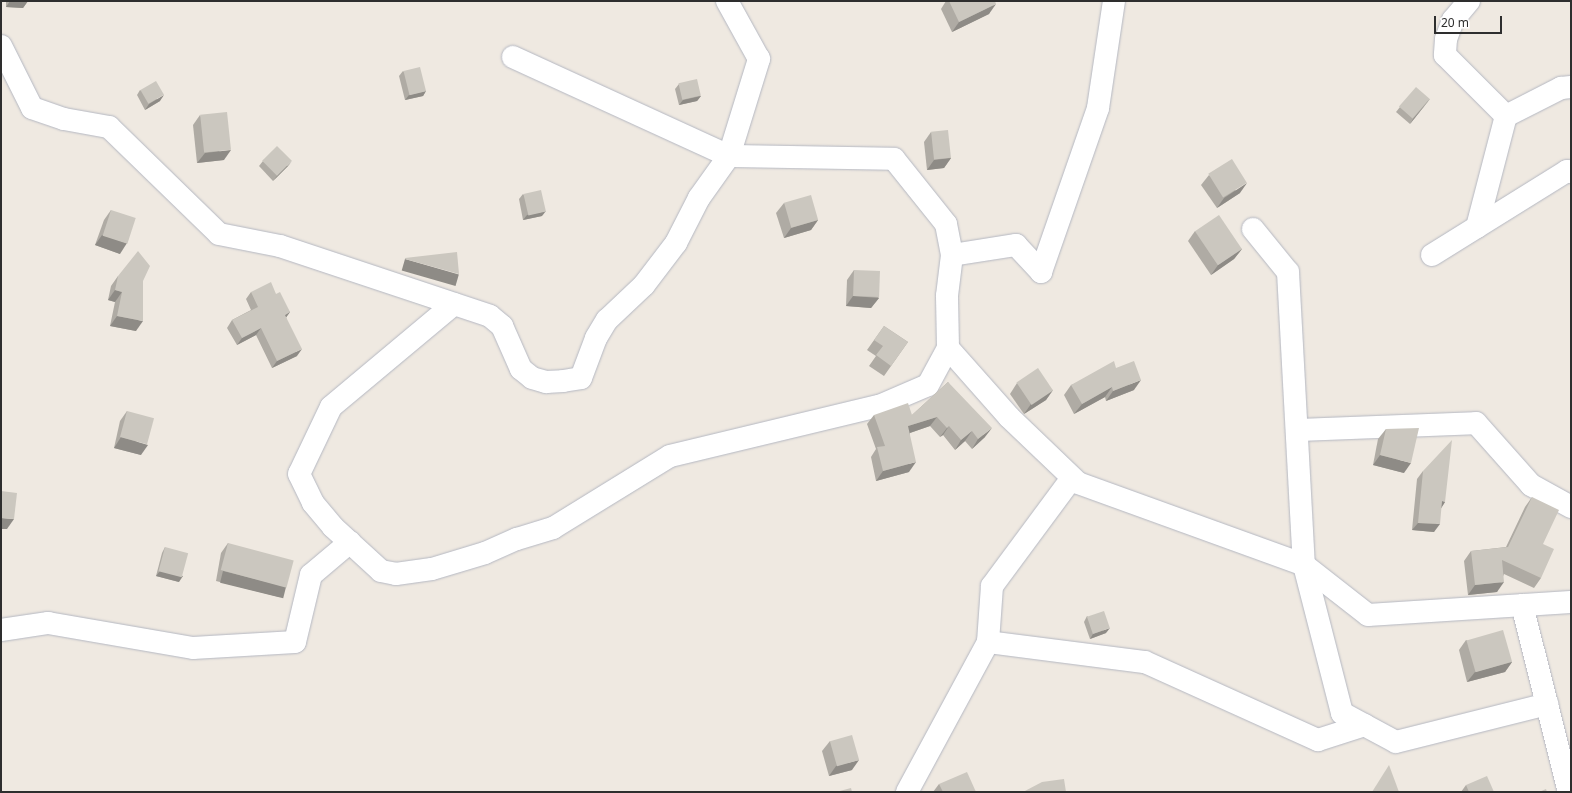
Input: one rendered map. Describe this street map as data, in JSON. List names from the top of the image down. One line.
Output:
{"scale_bar":"20 m"}
